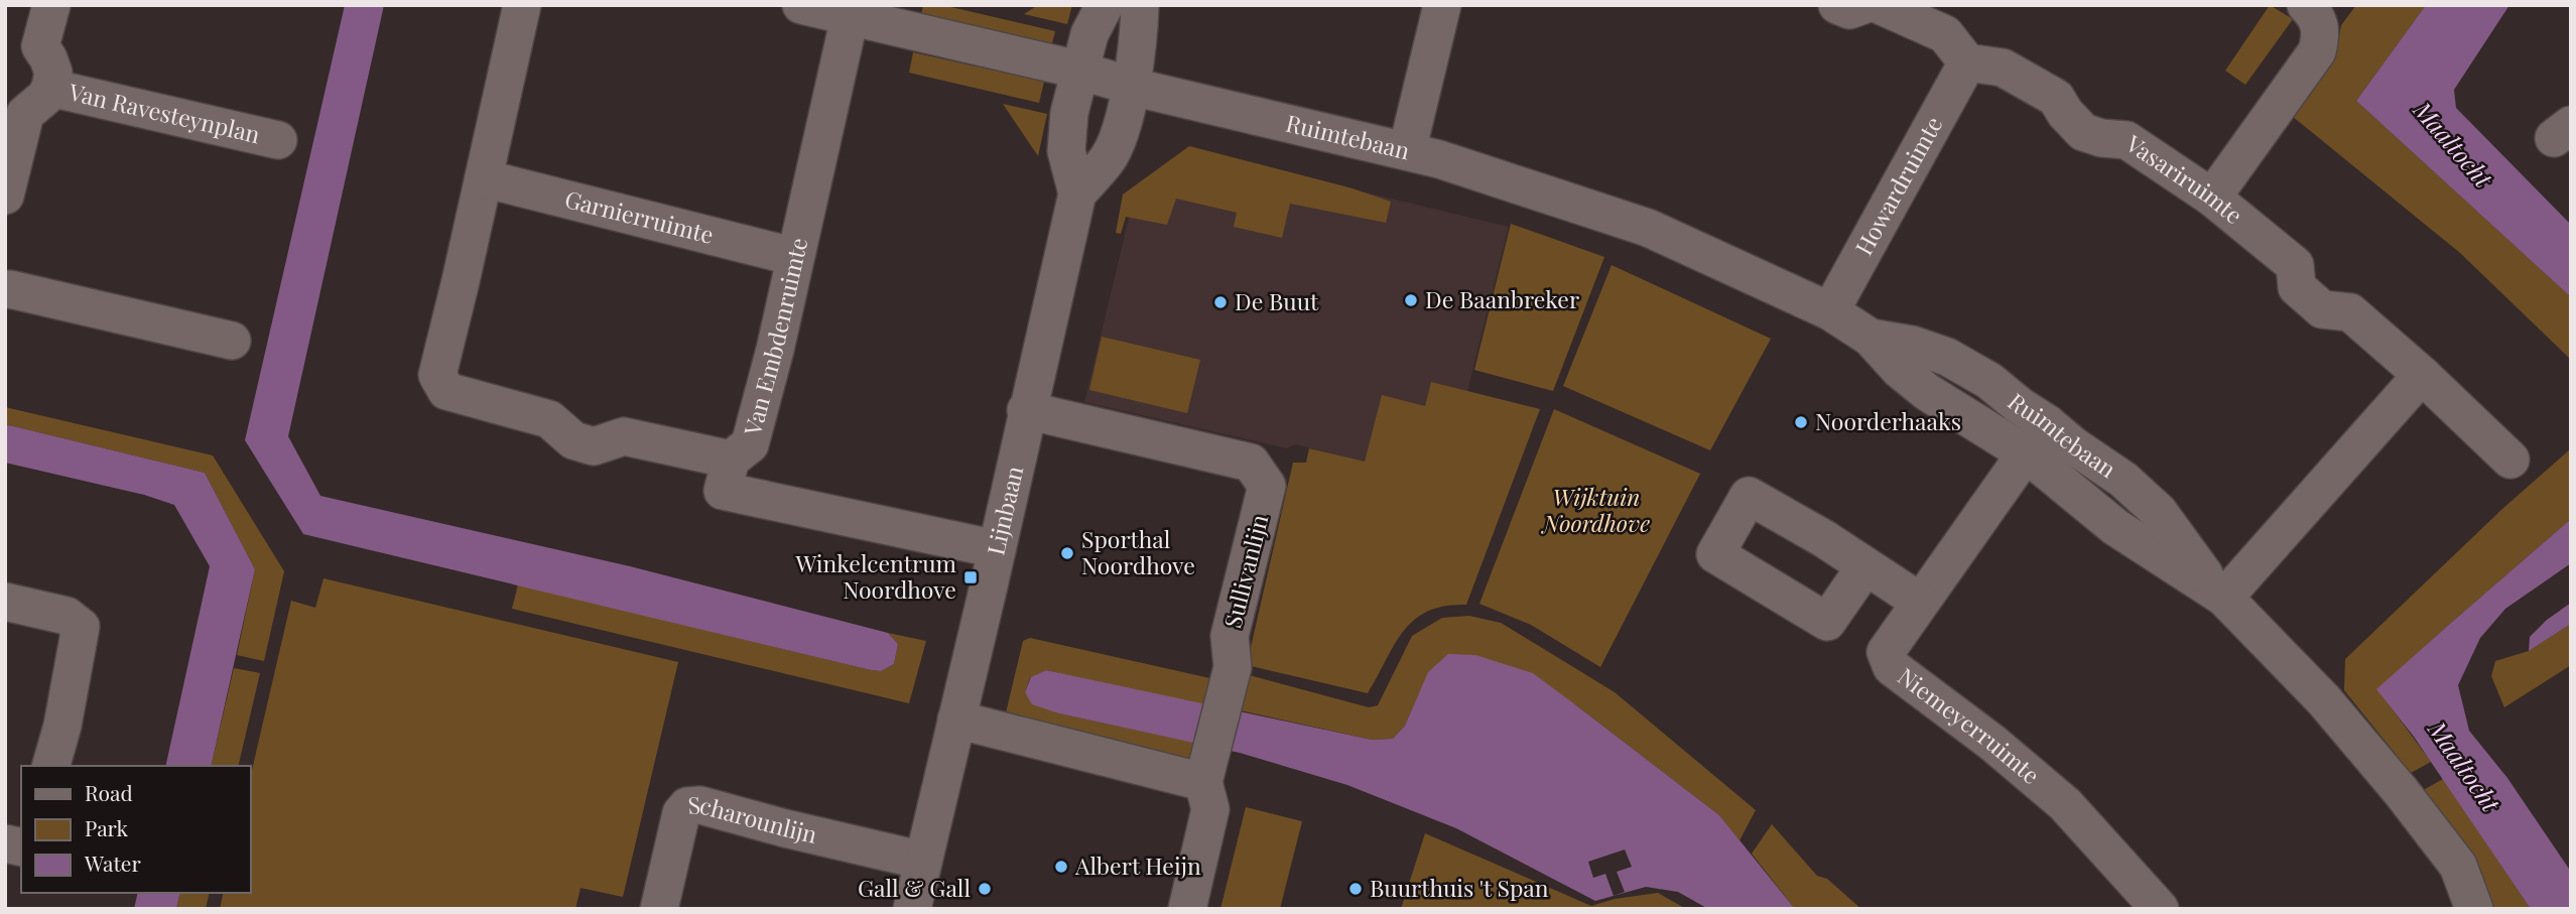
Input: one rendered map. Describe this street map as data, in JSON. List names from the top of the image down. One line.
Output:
{"streets":{"street":["Van Ravesteynplan","Ruimtebaan","Vasariruimte","Howardruimte","Garnierruimte","Van Embdenruimte","Lijnbaan","Sullivanlijn","Niemeyerruimte","Scharounlijn"]},"crossings":[["Ruimtebaan","Howardruimte"],["Ruimtebaan","Van Embdenruimte"],["Ruimtebaan","Lijnbaan"],["Ruimtebaan","Niemeyerruimte"],["Vasariruimte","Howardruimte"],["Garnierruimte","Van Embdenruimte"],["Lijnbaan","Sullivanlijn"],["Lijnbaan","Scharounlijn"]],"water":["Maaltocht"],"parks":["Wijktuin Noordhove"],"places":{"other":["De Baanbreker","De Buut","Noorderhaaks","Sporthal Noordhove","Albert Heijn","Gall & Gall","Buurthuis 't Span"],"transit":["Winkelcentrum Noordhove"]},"legend":["Road","Park","Water"]}
